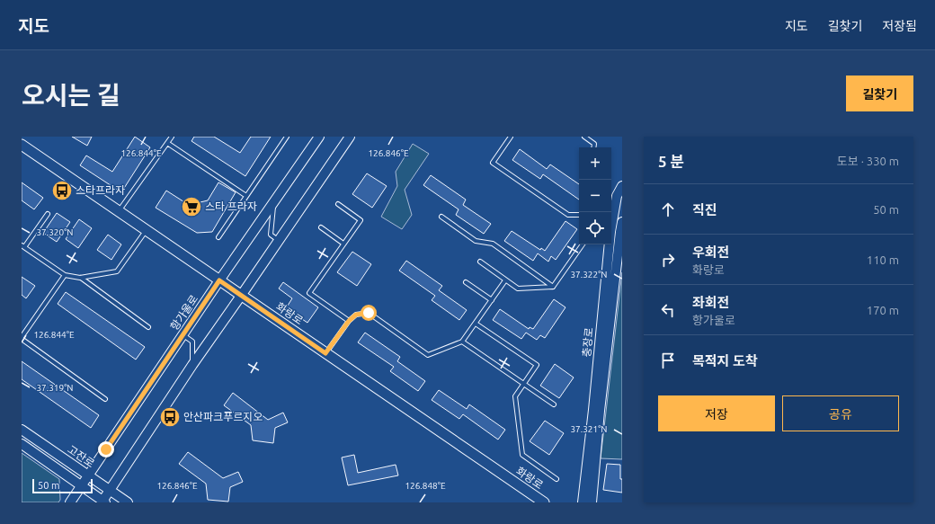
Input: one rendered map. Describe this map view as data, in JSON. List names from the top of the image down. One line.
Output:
{"streets":{"main road":["화랑로"],"street":["항가울로","충장로","고잔로"]},"crossings":[["항가울로","화랑로"],["항가울로","고잔로"]],"places":{"bus stop":["스타프라자","안산파크푸르지오"],"supermarket":["스타 프라자"]},"scale_bar":"50 m","page":{"header":"지도","nav":["지도","길찾기","저장됨"],"title":"오시는 길","buttons":["길찾기",["저장","공유"]],"heading":["5 분","도보 · 330 m"],"map_buttons":["+","−"],"list":[["직진","50 m"],["우회전","화랑로","110 m"],["좌회전","항가울로","170 m"],"목적지 도착"],"scale":"50 m"},"coordinates":["126.844°E","126.846°E","37.320°N","37.322°N","37.319°N","37.321°N","126.848°E"]}
